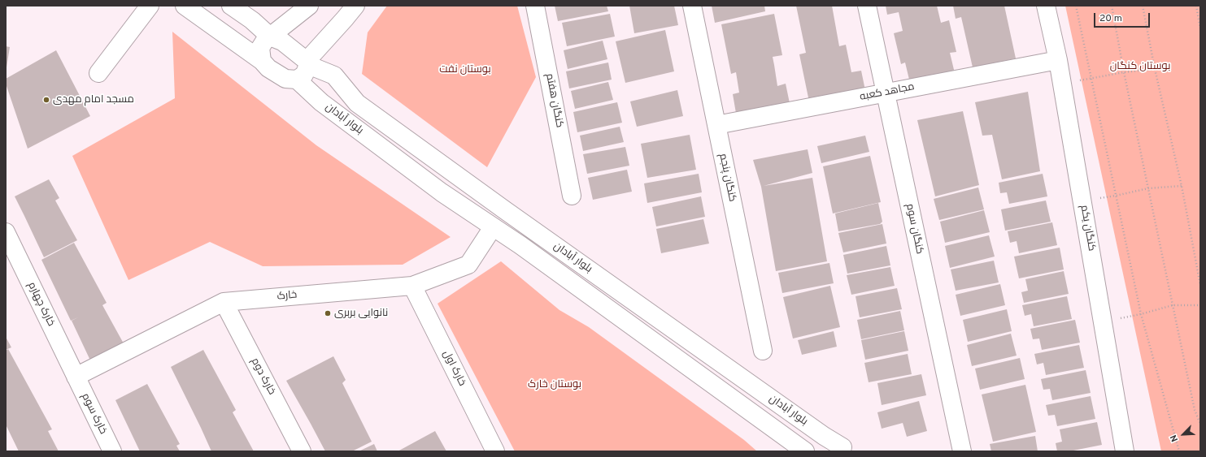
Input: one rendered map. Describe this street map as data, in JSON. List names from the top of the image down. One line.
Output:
{"streets":{"street":["مجاهد کعبه","کنگان هفتم","بلوار آبادان","کنگان پنجم","کنگان یکم","کنگان سوم","خارک","خارک چهارم","خارک اول","خارک دوم","خارک سوم"]},"crossings":[["مجاهد کعبه","کنگان پنجم"],["مجاهد کعبه","کنگان یکم"],["مجاهد کعبه","کنگان سوم"],["بلوار آبادان","خارک"],["خارک","خارک چهارم"],["خارک","خارک اول"],["خارک","خارک دوم"],["خارک","خارک سوم"],["خارک چهارم","خارک سوم"]],"parks":["بوستان کنگان","بوستان نفت","بوستان خارک"],"places":["مسجد امام مهدی","نانوایی بربری"],"scale_bar":"20 m","north":"bottom left"}
